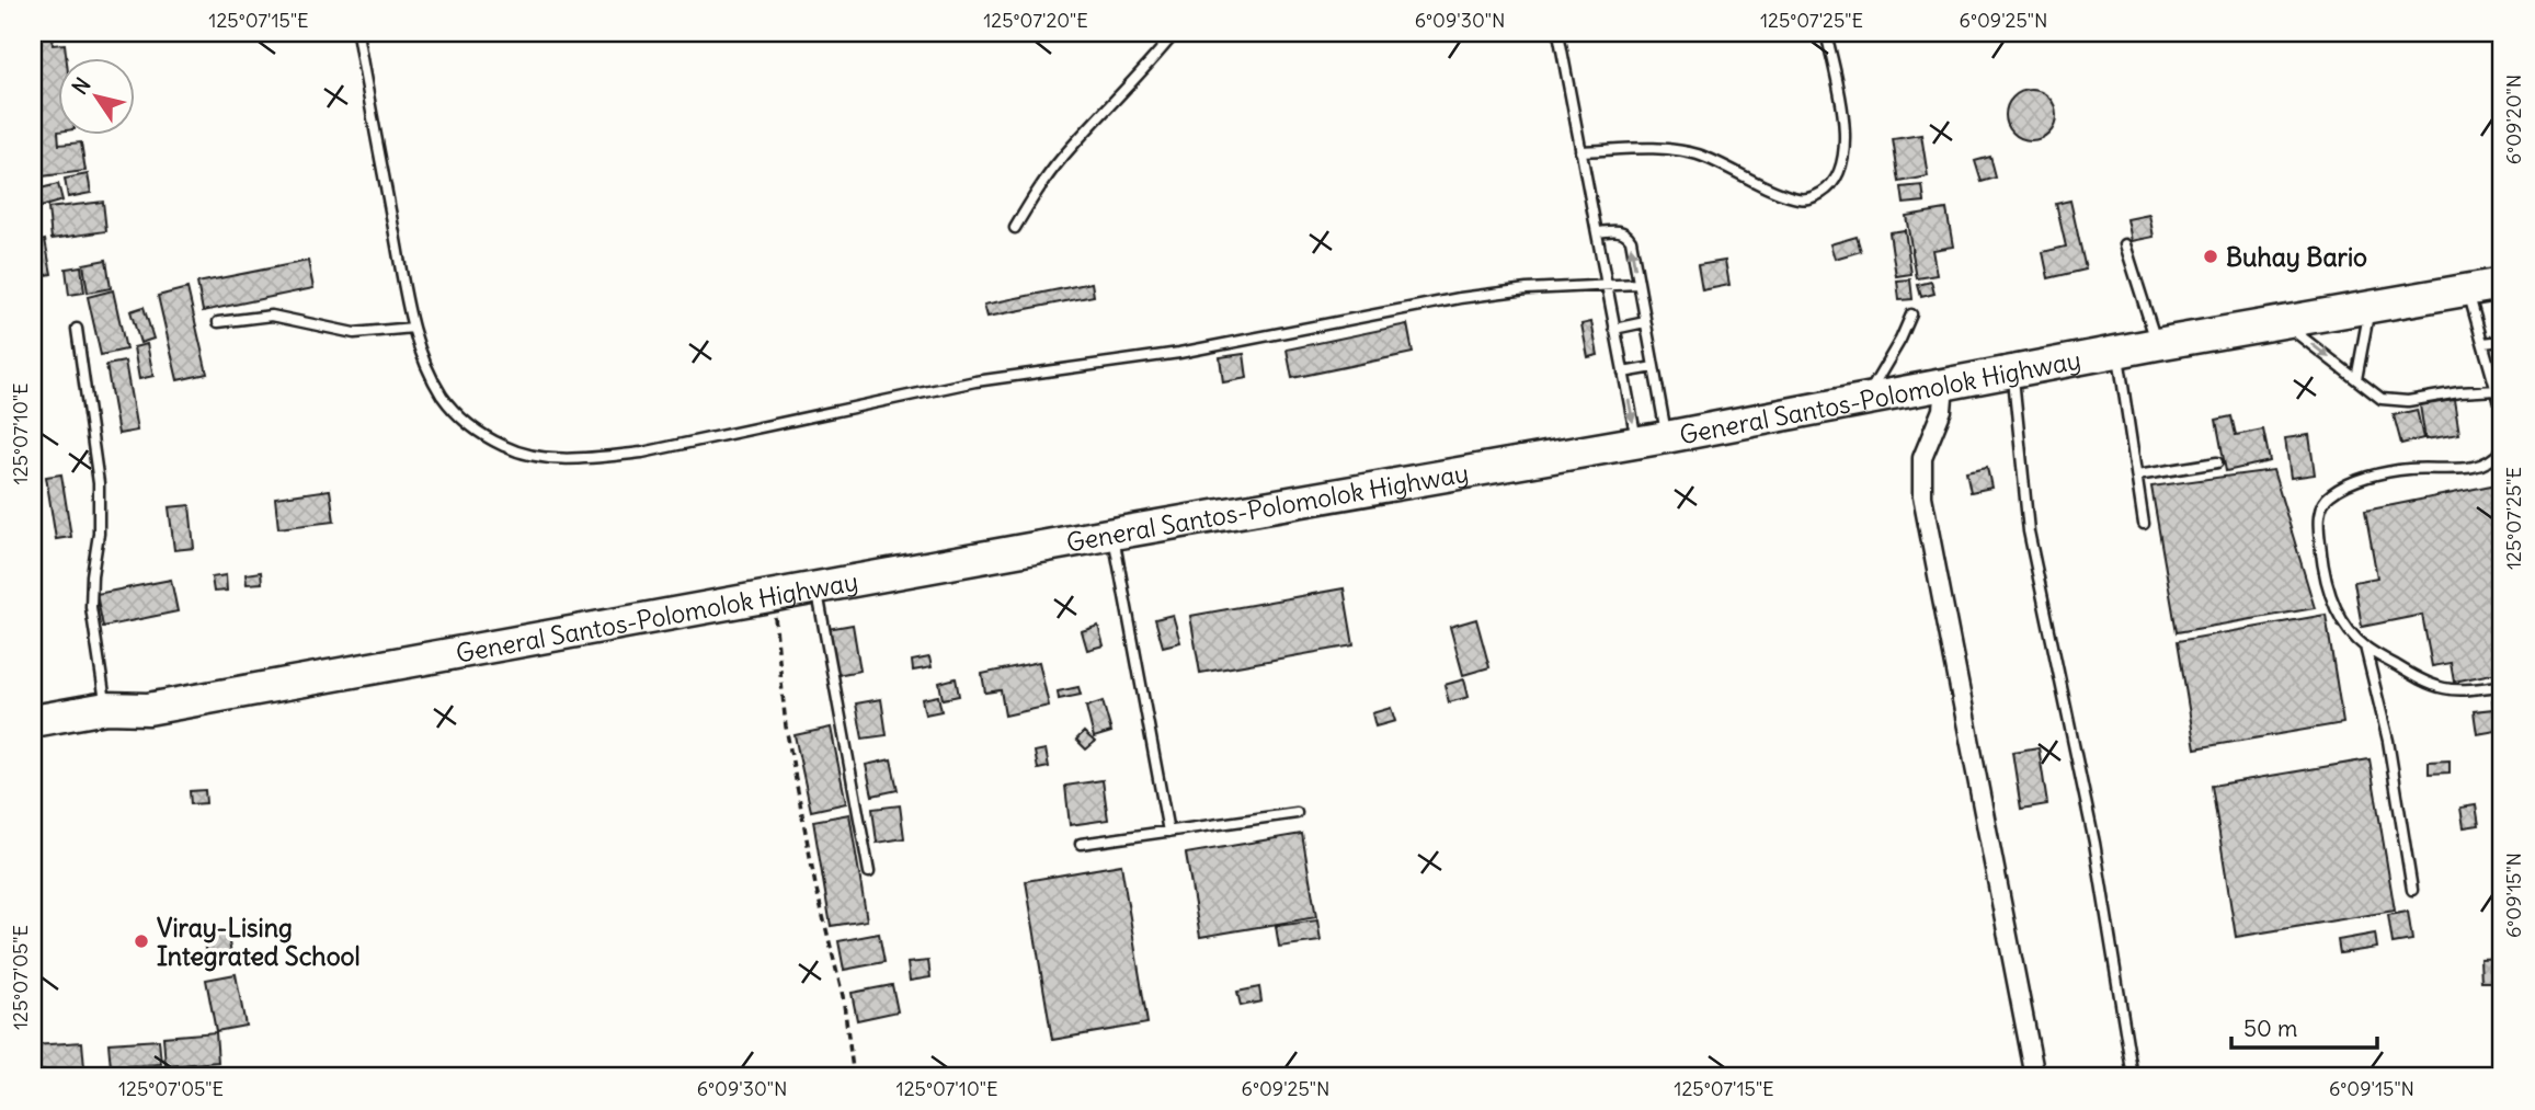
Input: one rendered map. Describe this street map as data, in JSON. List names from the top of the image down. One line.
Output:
{"streets":{"highway":["General Santos-Polomolok Highway"]},"places":["Buhay Bario","Viray-Lising Integrated School"],"scale_bar":"50 m","north":"top left","coordinates":["125°07'15\"E","125°07'20\"E","6°09'30\"N","125°07'25\"E","6°09'25\"N","6°09'20\"N","125°07'10\"E","6°09'15\"N","125°07'05\"E"]}
